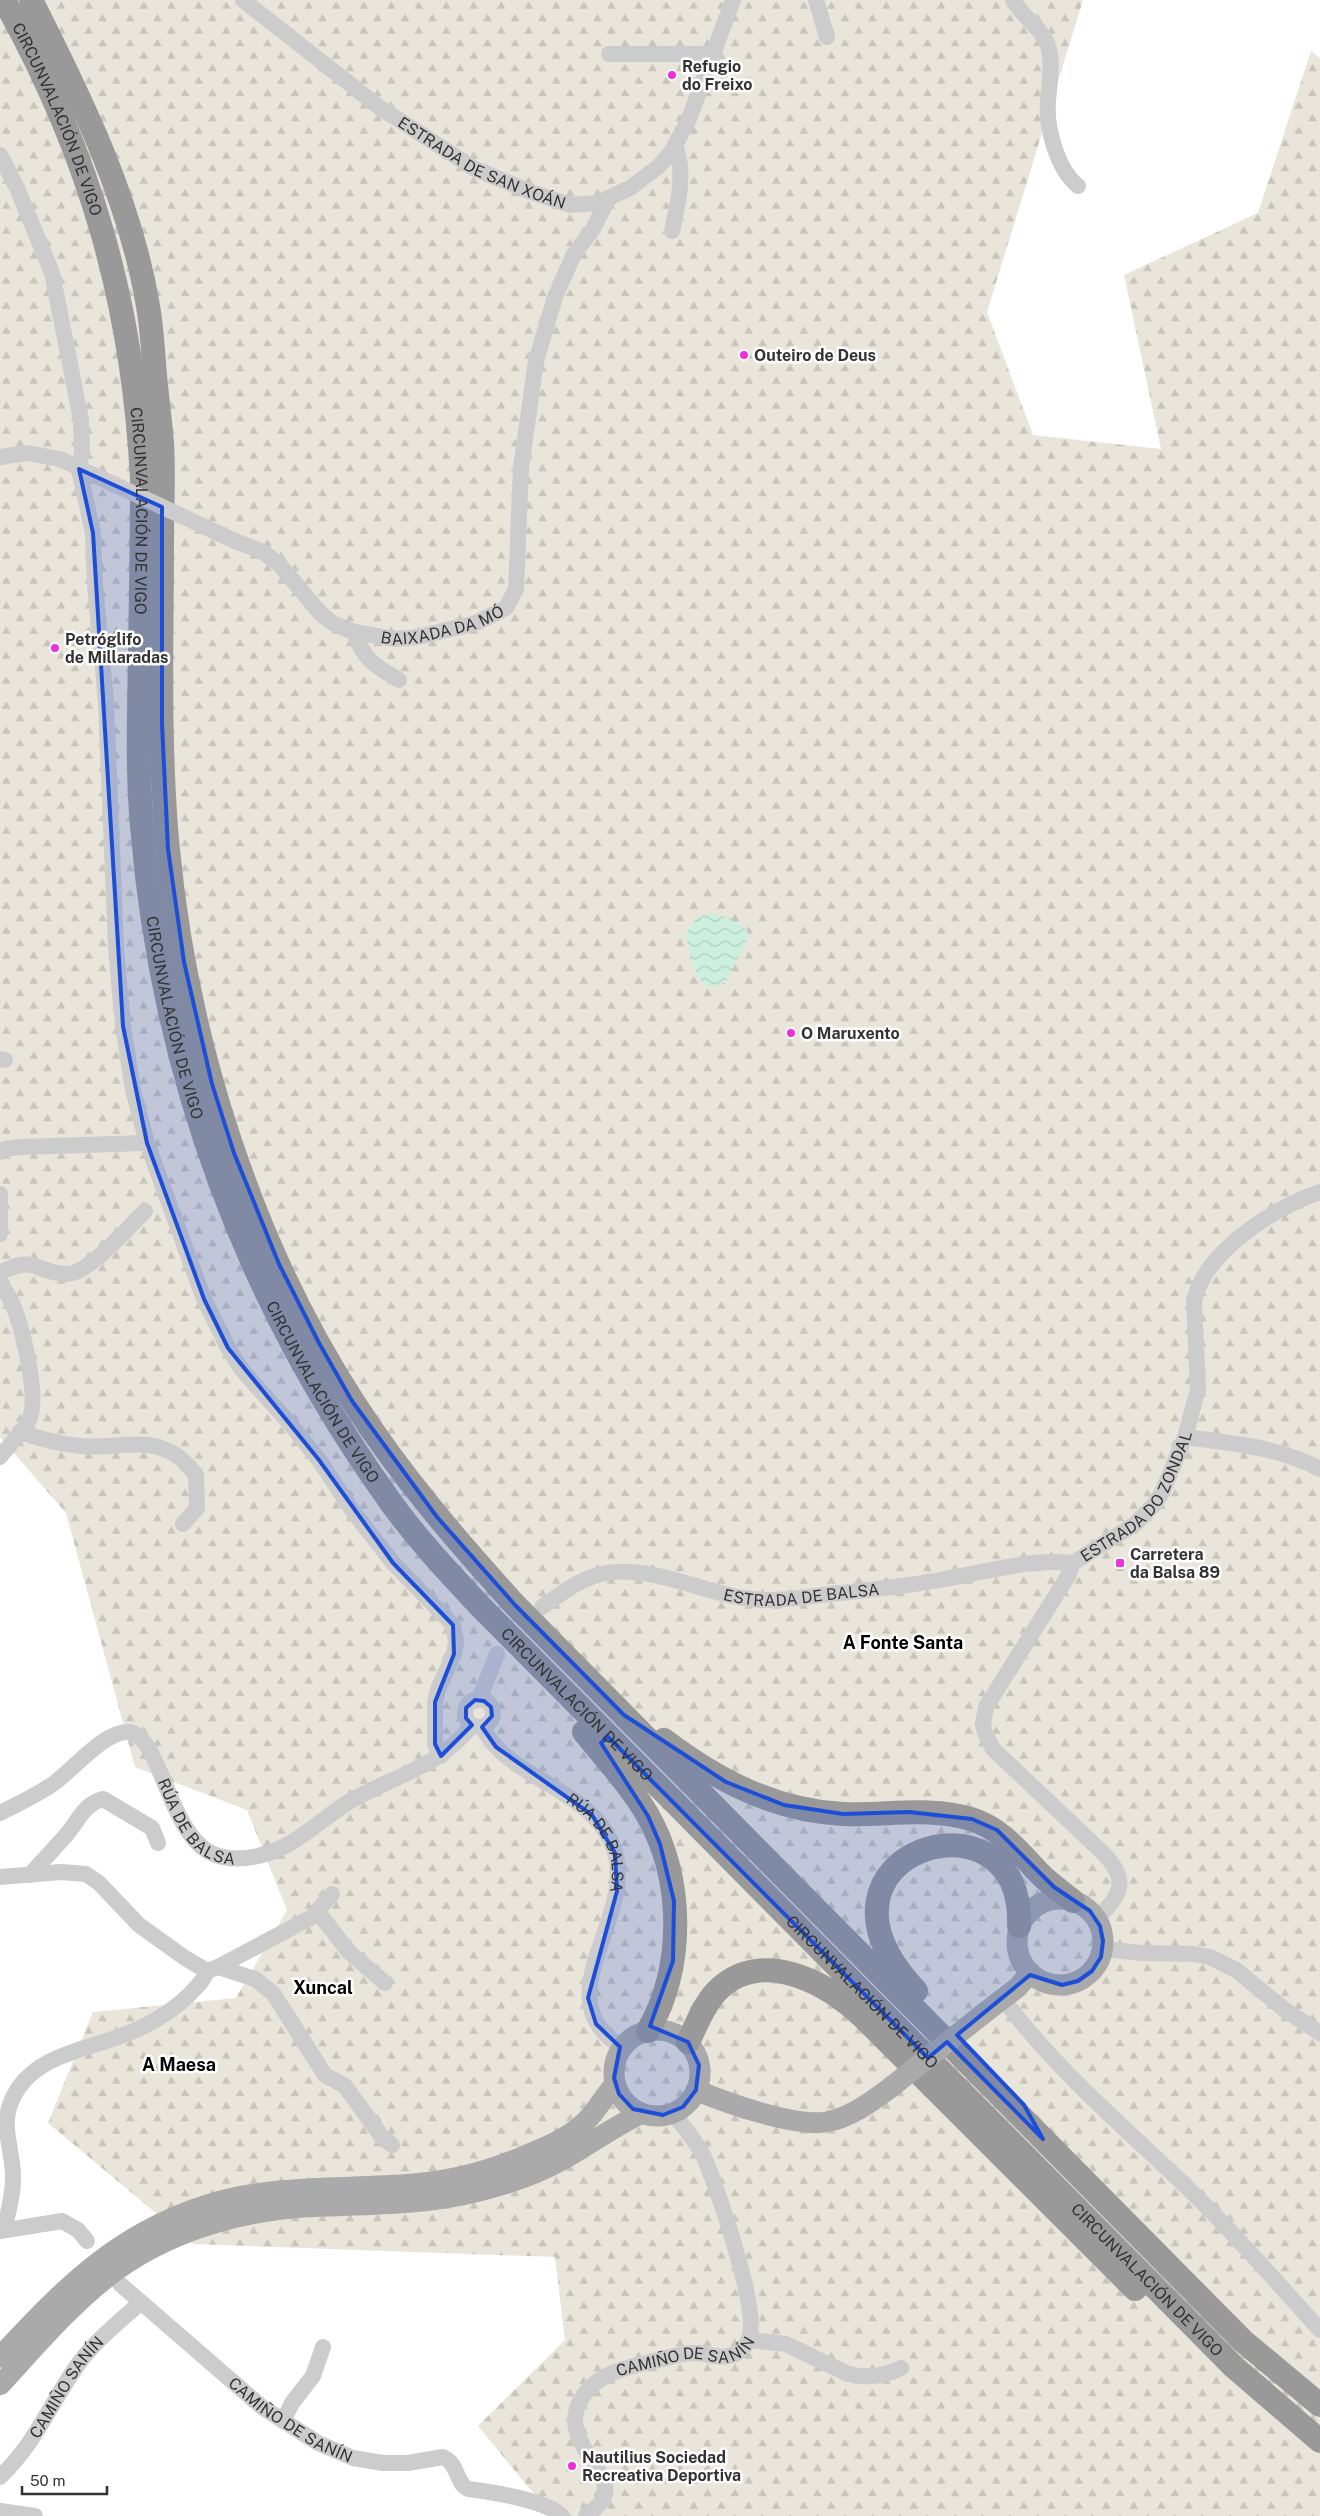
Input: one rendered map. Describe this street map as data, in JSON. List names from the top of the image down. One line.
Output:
{"streets":{"highway":["CIRCUNVALACIÓN DE VIGO"],"street":["ESTRADA DE SAN XOÁN","BAIXADA DA MÓ","ESTRADA DO ZONDAL","ESTRADA DE BALSA","RÚA DE BALSA","CAMIÑO DE SANÍN","CAMIÑO SANÍN"]},"crossings":[["ESTRADA DE SAN XOÁN","BAIXADA DA MÓ"],["ESTRADA DO ZONDAL","ESTRADA DE BALSA"],["RÚA DE BALSA","CAMIÑO DE SANÍN"],["CAMIÑO DE SANÍN","CAMIÑO SANÍN"]],"districts":["A Fonte Santa","Xuncal","A Maesa"],"places":{"other":["Refugio do Freixo","Outeiro de Deus","Petróglifo de Millaradas","O Maruxento","Nautilius Sociedad Recreativa Deportiva"],"transit":["Carretera da Balsa 89"]},"scale_bar":"50 m"}
